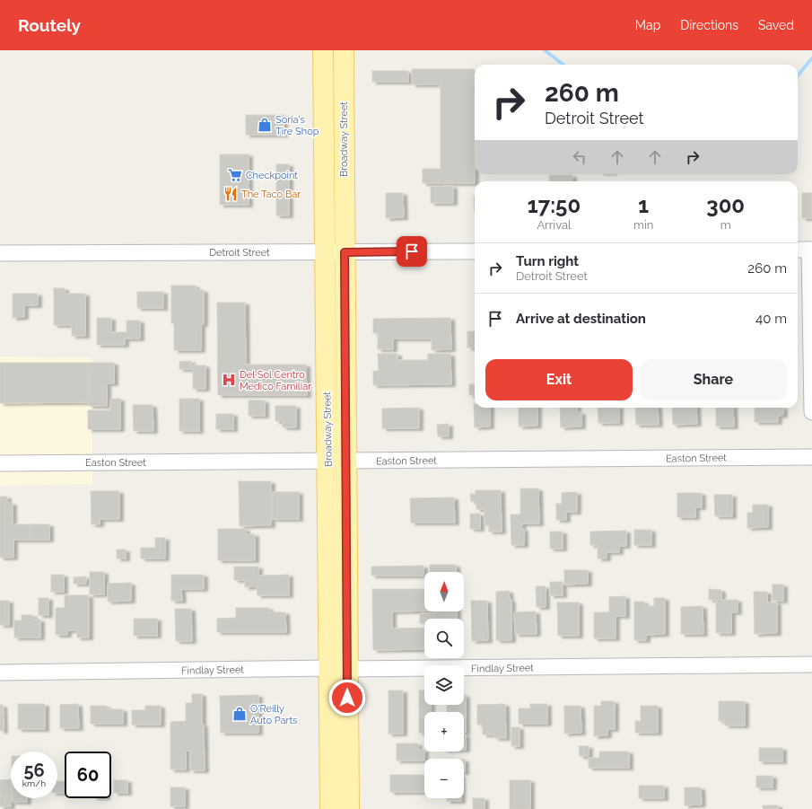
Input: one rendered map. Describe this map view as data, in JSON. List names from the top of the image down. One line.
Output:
{"streets":{"main road":["Broadway Street"],"street":["Detroit Street","Easton Street","Findlay Street"]},"crossings":[["Broadway Street","Detroit Street"],["Broadway Street","Easton Street"],["Broadway Street","Findlay Street"]],"places":{"shop":["Soria's Tire Shop","O'Reilly Auto Parts"],"supermarket":["Checkpoint"],"restaurant":["The Taco Bar"],"hospital":["Del Sol Centro Medico Familiar"]},"north":"top","page":{"header":"Routely","nav":["Map","Directions","Saved"],"turn":["260 m","Detroit Street"],"eta":["17:50","Arrival","1","min","300","m"],"list":[{"name":"Turn right","note":"Detroit Street","value":"260 m"},{"name":"Arrive at destination","value":"40 m"}],"buttons":["Exit","Share"],"map_buttons":["+","−"],"speed":"56 km/h","limit":"60"}}
